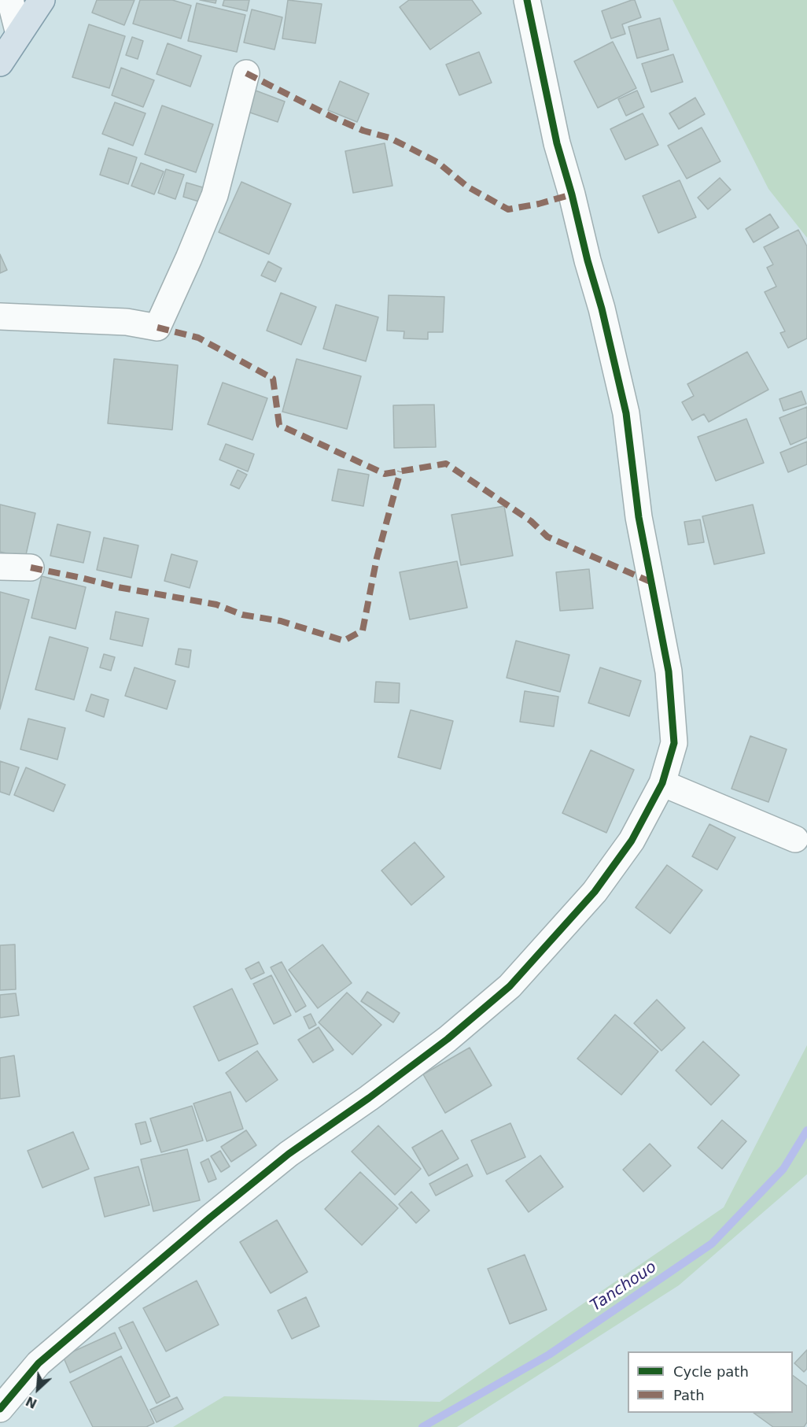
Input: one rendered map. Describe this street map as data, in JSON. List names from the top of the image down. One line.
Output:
{"water":["Tanchouo"],"legend":["Cycle path","Path"],"north":"bottom left"}
